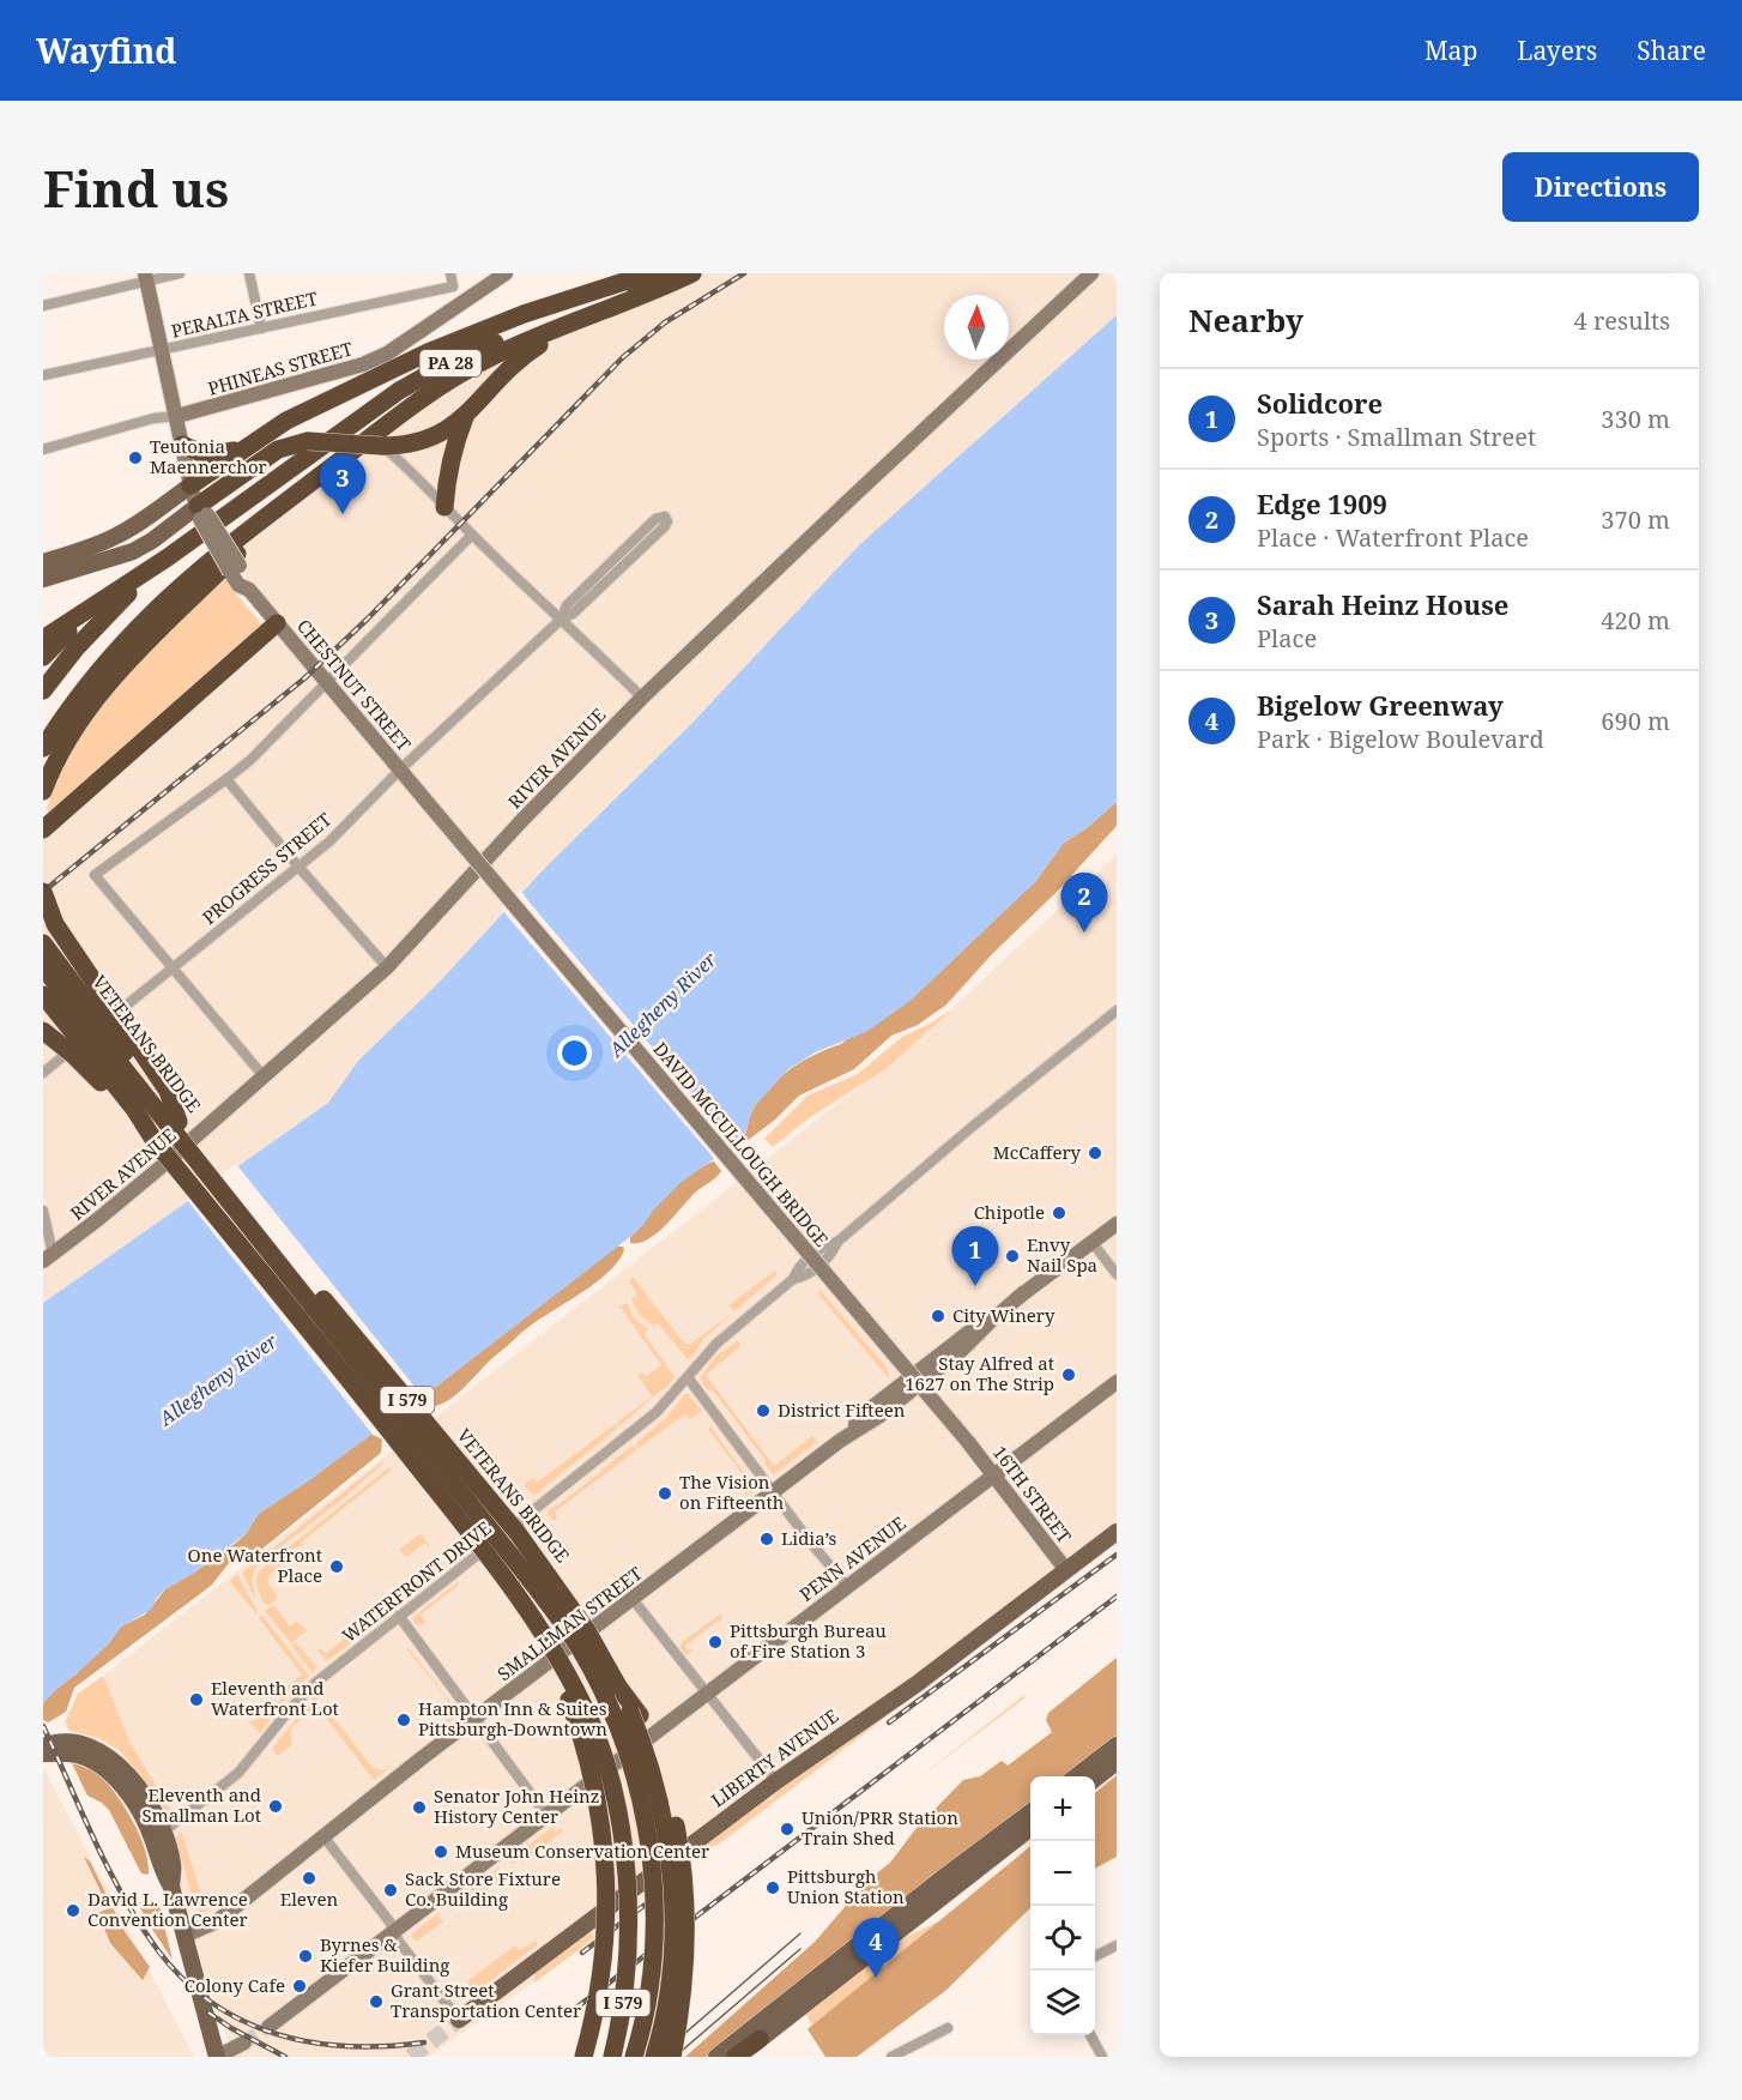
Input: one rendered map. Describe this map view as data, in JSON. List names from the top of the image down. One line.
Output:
{"streets":{"highway":["PA 28","VETERANS BRIDGE","I 579"],"main road":["LIBERTY AVENUE"],"street":["PERALTA STREET","PHINEAS STREET","CHESTNUT STREET","RIVER AVENUE","PROGRESS STREET","DAVID MCCULLOUGH BRIDGE","16TH STREET","PENN AVENUE","WATERFRONT DRIVE","SMALLMAN STREET"]},"crossings":[["PERALTA STREET","CHESTNUT STREET"],["PHINEAS STREET","CHESTNUT STREET"],["CHESTNUT STREET","PROGRESS STREET"],["CHESTNUT STREET","DAVID MCCULLOUGH BRIDGE"],["DAVID MCCULLOUGH BRIDGE","16TH STREET"],["16TH STREET","PENN AVENUE"],["16TH STREET","LIBERTY AVENUE"]],"water":["Allegheny River"],"places":["Teutonia Maennerchor","McCaffery","Chipotle","Envy Nail Spa","City Winery","Stay Alfred at 1627 on The Strip","District Fifteen","The Vision on Fifteenth","Lidia’s","One Waterfront Place","Pittsburgh Bureau of Fire Station 3","Eleventh and Waterfront Lot","Hampton Inn & Suites Pittsburgh-Downtown","Eleventh and Smallman Lot","Senator John Heinz History Center","Union/PRR Station Train Shed","Museum Conservation Center","Eleven","Pittsburgh Union Station","Sack Store Fixture Co. Building","David L. Lawrence Convention Center","Byrnes & Kiefer Building","Colony Cafe","Grant Street Transportation Center"],"north":"top","page":{"header":"Wayfind","nav":["Map","Layers","Share"],"buttons":"Directions","title":"Find us","heading":["Nearby","4 results"],"list":[{"mark":"1","name":"Solidcore","note":"Sports · Smallman Street","value":"330 m"},{"mark":"2","name":"Edge 1909","note":"Place · Waterfront Place","value":"370 m"},{"mark":"3","name":"Sarah Heinz House","note":"Place","value":"420 m"},{"mark":"4","name":"Bigelow Greenway","note":"Park · Bigelow Boulevard","value":"690 m"}],"pins":["3","2","1","4"],"map_buttons":["+","−"]}}
